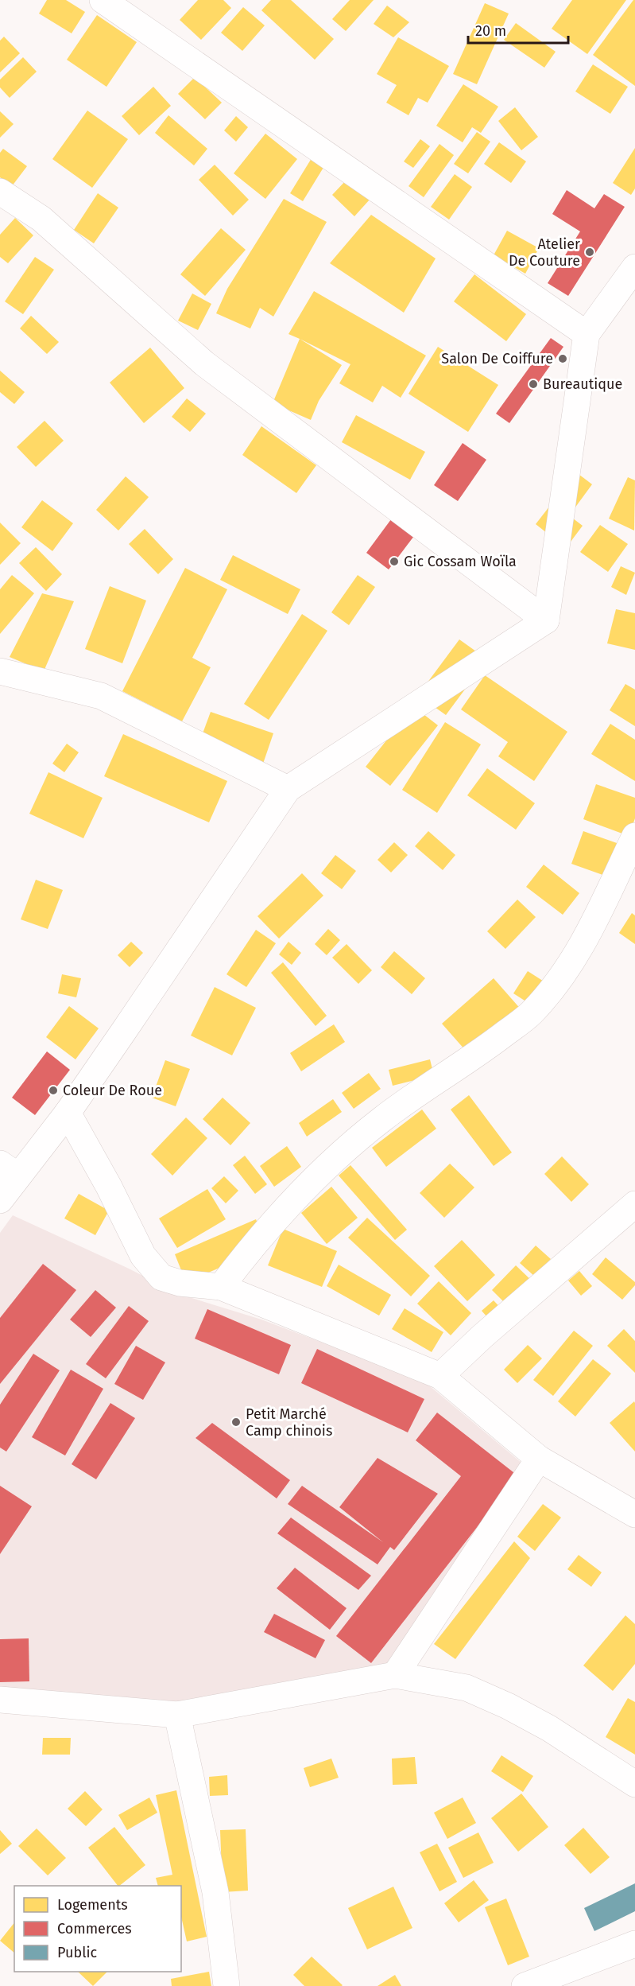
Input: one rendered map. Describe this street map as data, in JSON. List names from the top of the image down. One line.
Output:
{"places":["Atelier De Couture","Salon De Coiffure","Bureautique","Gic Cossam Woïla","Coleur De Roue","Petit Marché Camp chinois"],"legend":["Logements","Commerces","Public"],"scale_bar":"20 m"}
